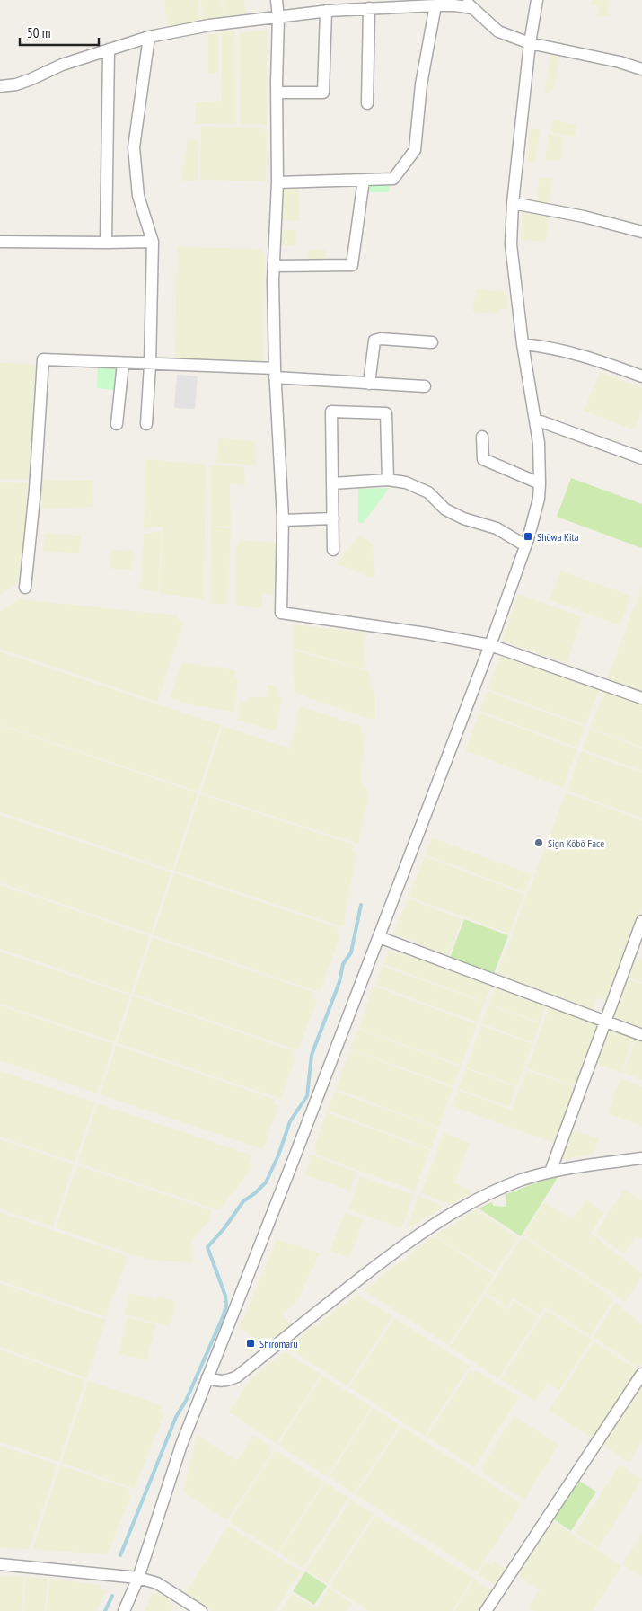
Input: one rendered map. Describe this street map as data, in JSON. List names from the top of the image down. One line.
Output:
{"places":{"transit":["Shōwa Kita","Shirōmaru"],"other":["Sign Kōbō Face"]},"scale_bar":"50 m"}
